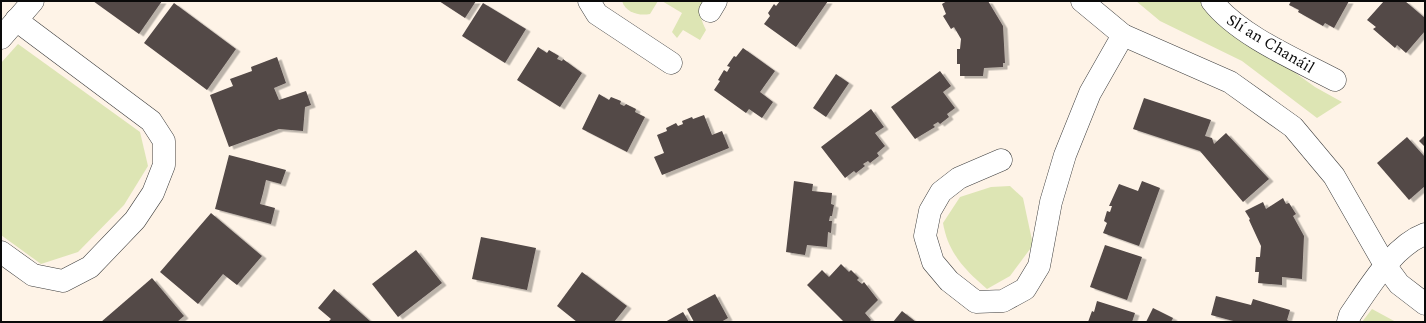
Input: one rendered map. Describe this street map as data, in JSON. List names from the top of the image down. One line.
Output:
{"streets":{"street":["Slí an Chanáil"]}}
